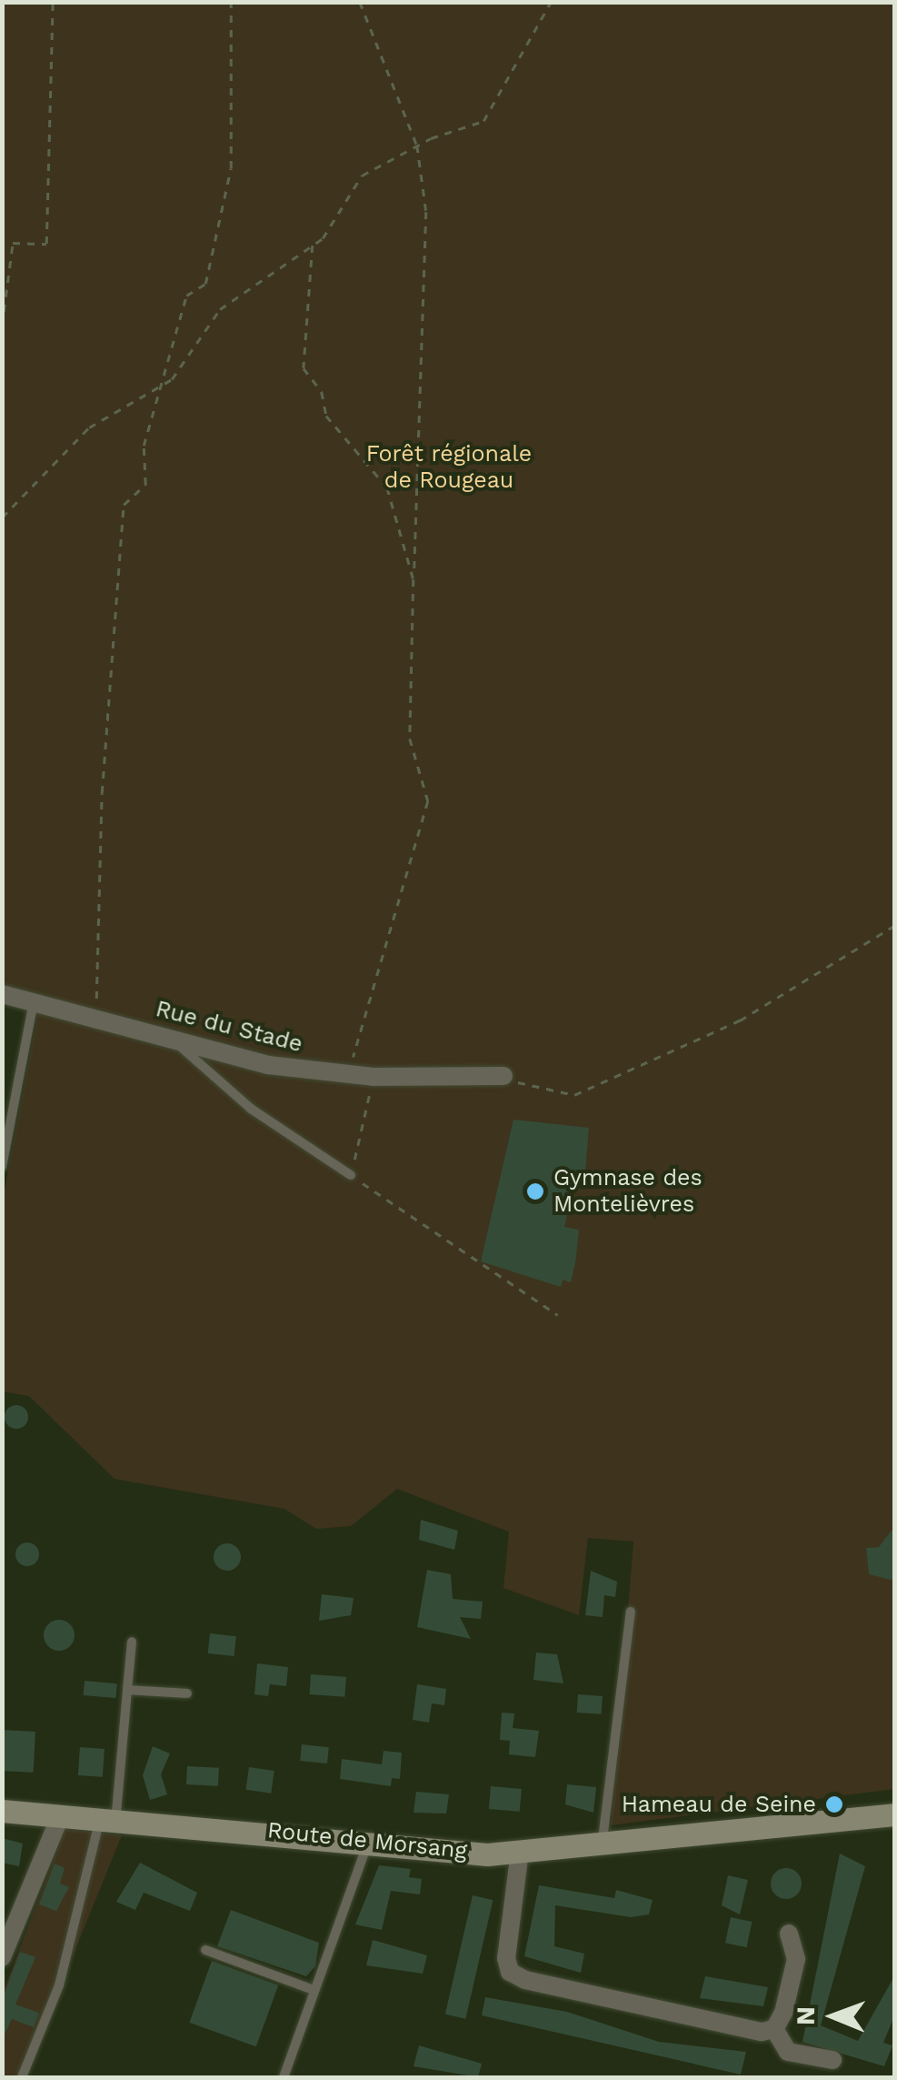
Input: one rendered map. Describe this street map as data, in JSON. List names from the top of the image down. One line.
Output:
{"streets":{"street":["Rue du Stade","Route de Morsang"]},"parks":["Forêt régionale de Rougeau"],"places":["Gymnase des Montelièvres","Hameau de Seine"],"north":"left"}
